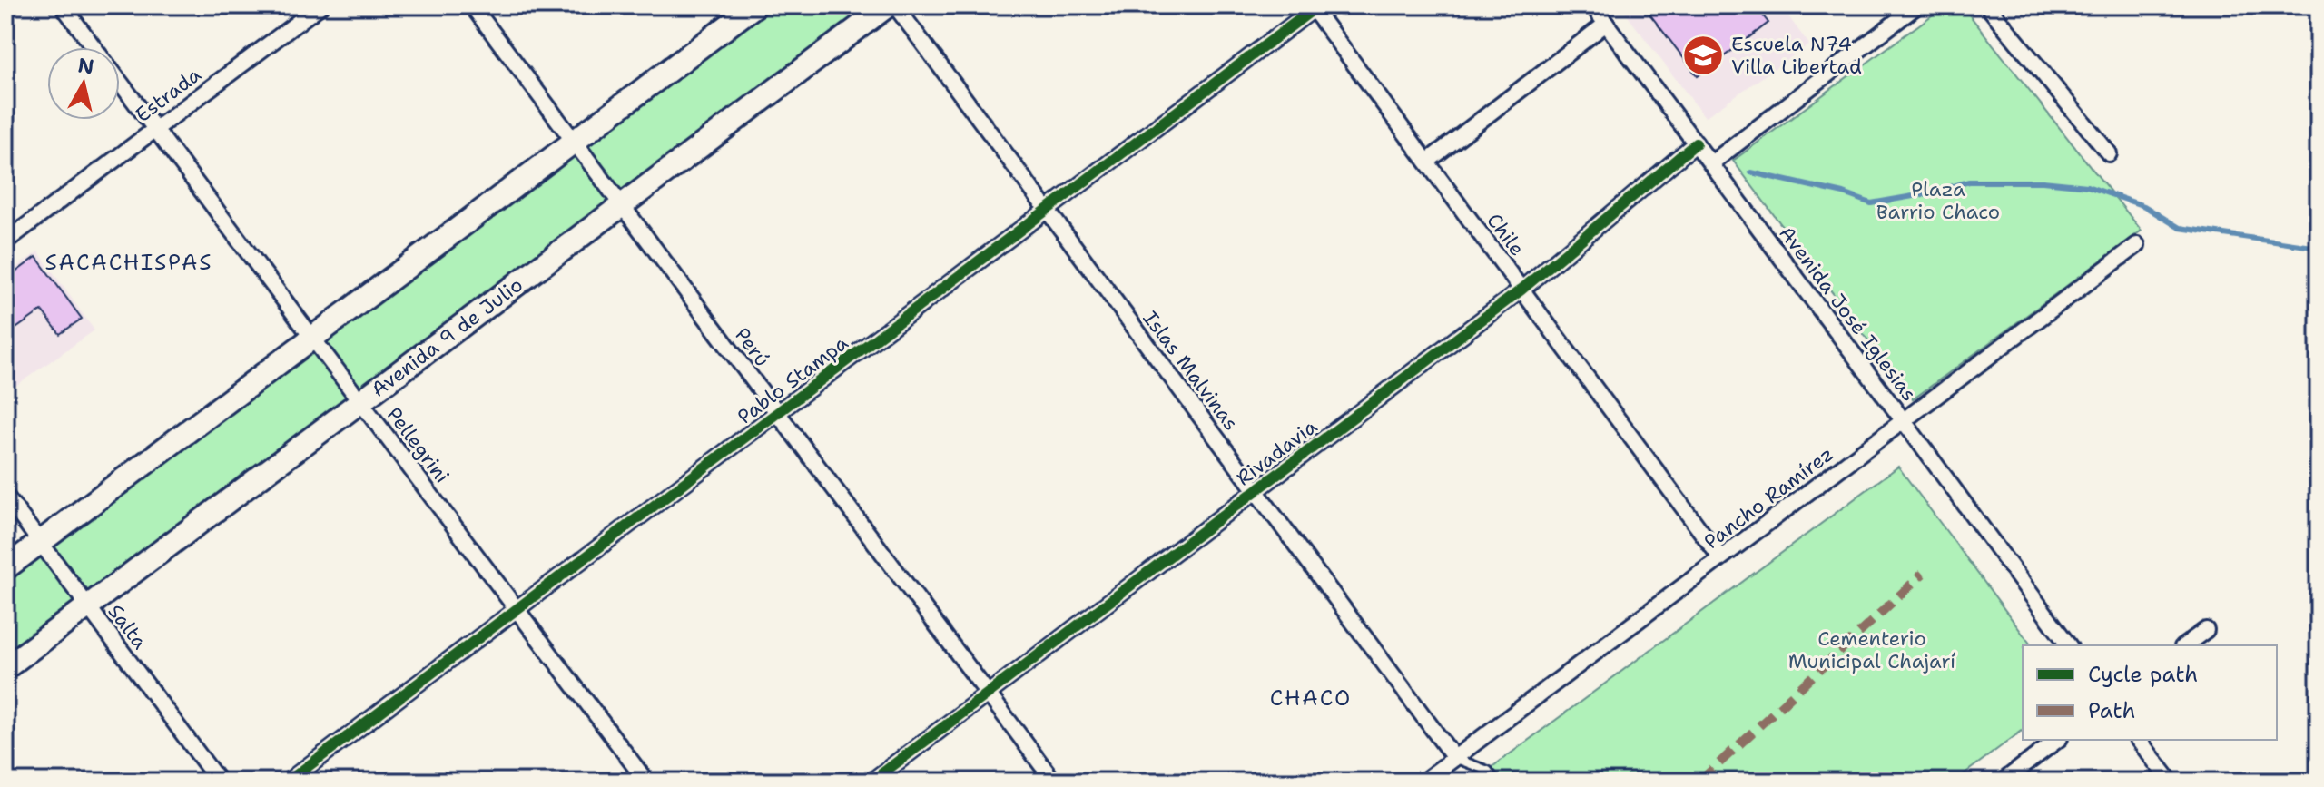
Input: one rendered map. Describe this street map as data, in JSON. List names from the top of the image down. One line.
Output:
{"streets":{"main road":["Avenida 9 de Julio"],"street":["Estrada","Chile","Avenida José Iglesias","Perú","Islas Malvinas","Pablo Stampa","Pellegrini","Rivadavia","Pancho Ramírez","Salta"]},"crossings":[["Estrada","Pellegrini"],["Chile","Pablo Stampa"],["Chile","Rivadavia"],["Chile","Pancho Ramírez"],["Avenida José Iglesias","Rivadavia"],["Avenida José Iglesias","Pancho Ramírez"],["Avenida 9 de Julio","Perú"],["Avenida 9 de Julio","Pellegrini"],["Avenida 9 de Julio","Salta"],["Perú","Pablo Stampa"],["Perú","Rivadavia"],["Islas Malvinas","Pablo Stampa"],["Islas Malvinas","Rivadavia"],["Islas Malvinas","Pancho Ramírez"],["Pablo Stampa","Pellegrini"]],"districts":["SACACHISPAS","CHACO"],"parks":["Plaza Barrio Chaco","Cementerio Municipal Chajarí"],"places":{"school or university":["Escuela N74 Villa Libertad"]},"legend":["Cycle path","Path"],"north":"top"}
